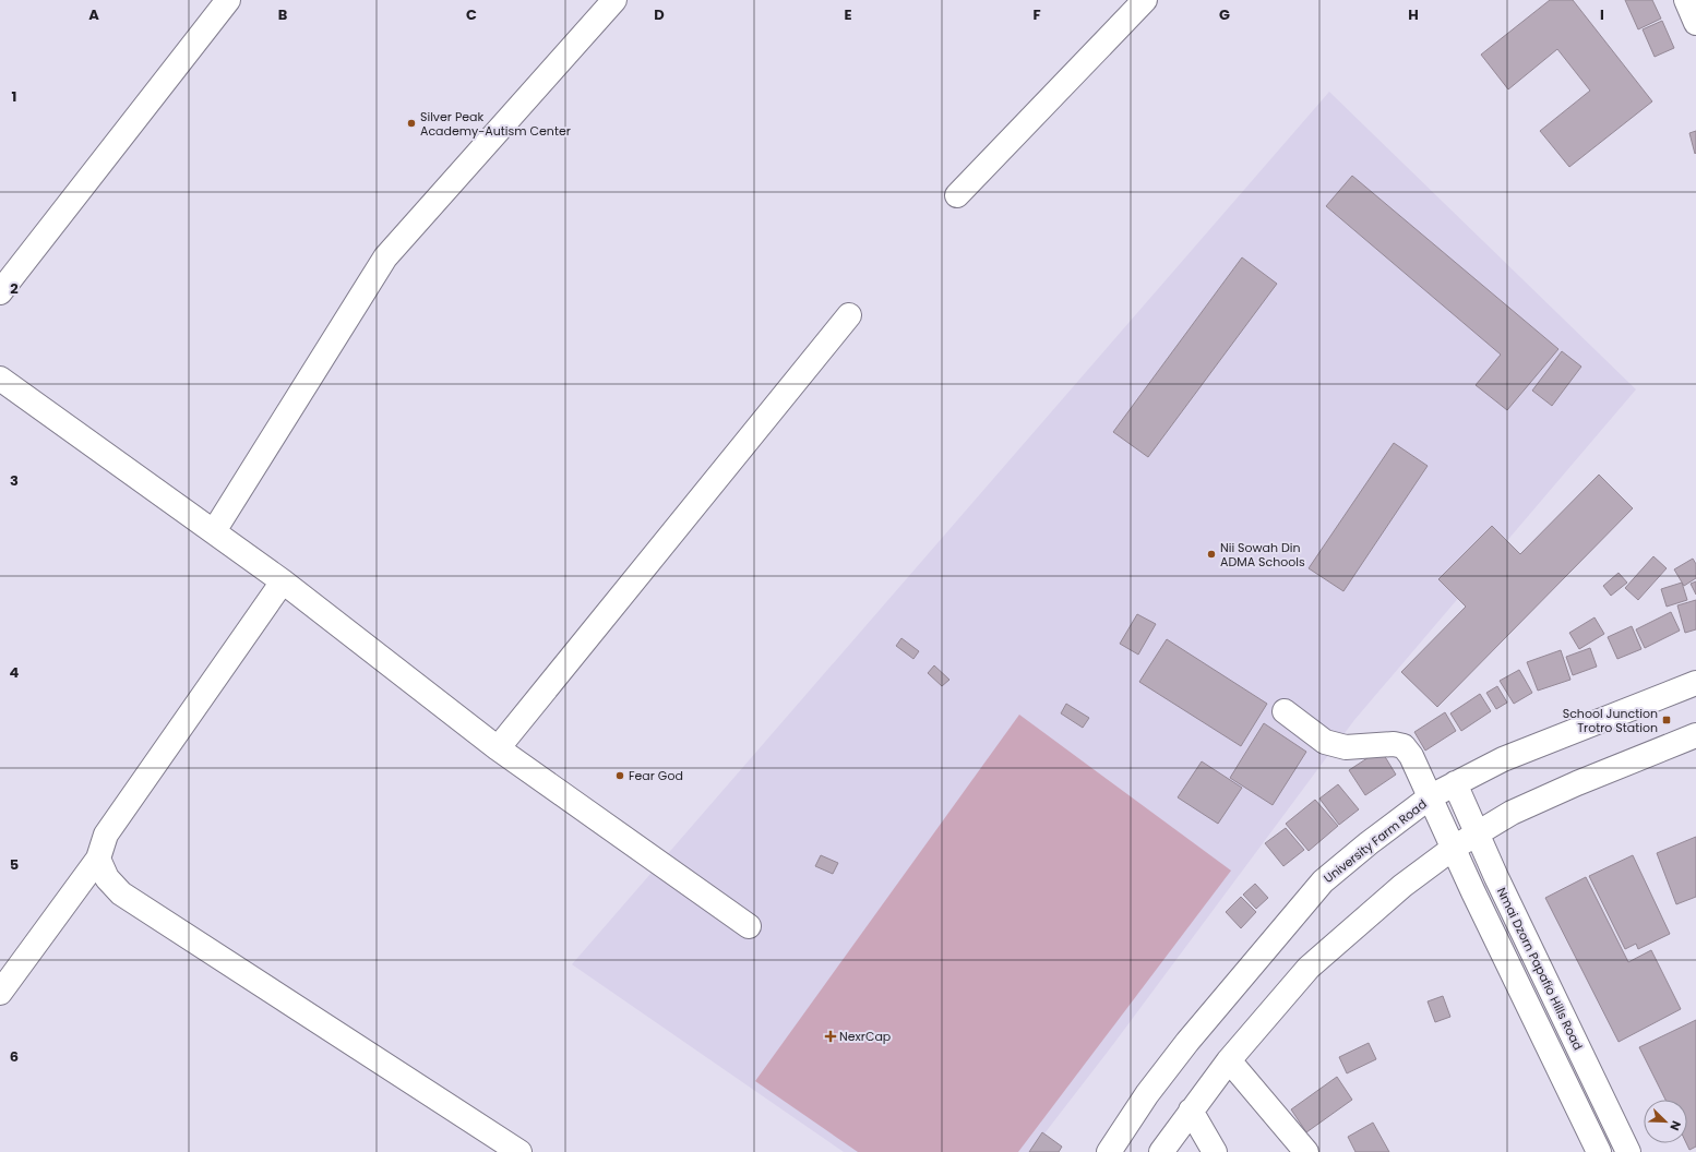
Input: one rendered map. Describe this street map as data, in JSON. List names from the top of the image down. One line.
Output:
{"streets":{"street":["University Farm Road","Nmai Dzorn Papafio Hills Road"]},"crossings":[["University Farm Road","Nmai Dzorn Papafio Hills Road"]],"places":{"other":["Silver Peak Academy-Autism Center","Nii Sowah Din ADMA Schools","Fear God"],"transit":["School Junction Trotro Station"],"health":["NexrCap"]},"north":"bottom right","grid":{"columns":["A","B","C","D","E","F","G","H","I"],"rows":["1","2","3","4","5","6"]}}
